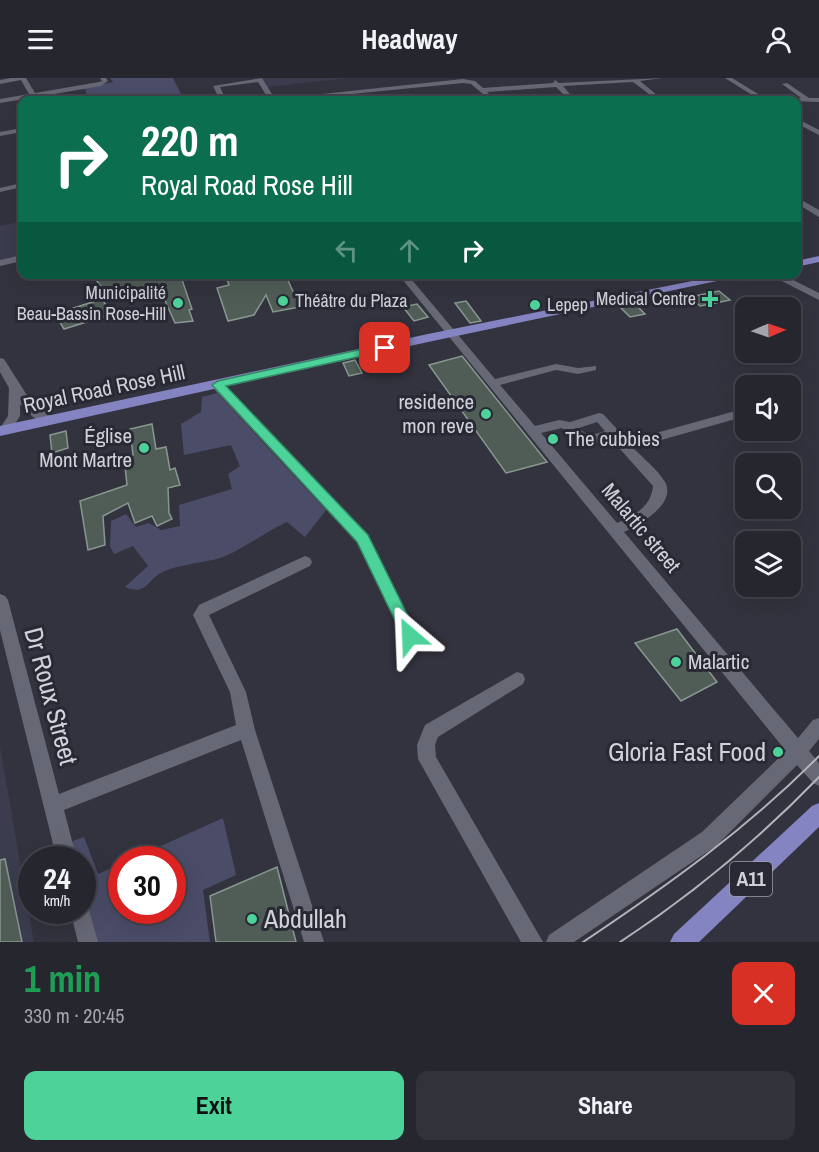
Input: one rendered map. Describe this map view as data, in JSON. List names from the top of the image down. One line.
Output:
{"streets":{"main road":["Royal Road Rose Hill","A11"],"street":["Malartic street","Dr Roux Street"]},"crossings":[["Royal Road Rose Hill","Malartic street"]],"places":{"health":["Medical Centre"],"other":["Théâtre du Plaza","Municipalité Beau-Bassin Rose-Hill","Lepep","residence mon reve","The cubbies","Église Mont Martre","Malartic","Gloria Fast Food","Abdullah"]},"north":"right","page":{"header":"Headway","turn":["220 m","Royal Road Rose Hill"],"speed":"24 km/h","limit":"30","heading":["1 min","330 m · 20:45"],"buttons":["Exit","Share"]}}
